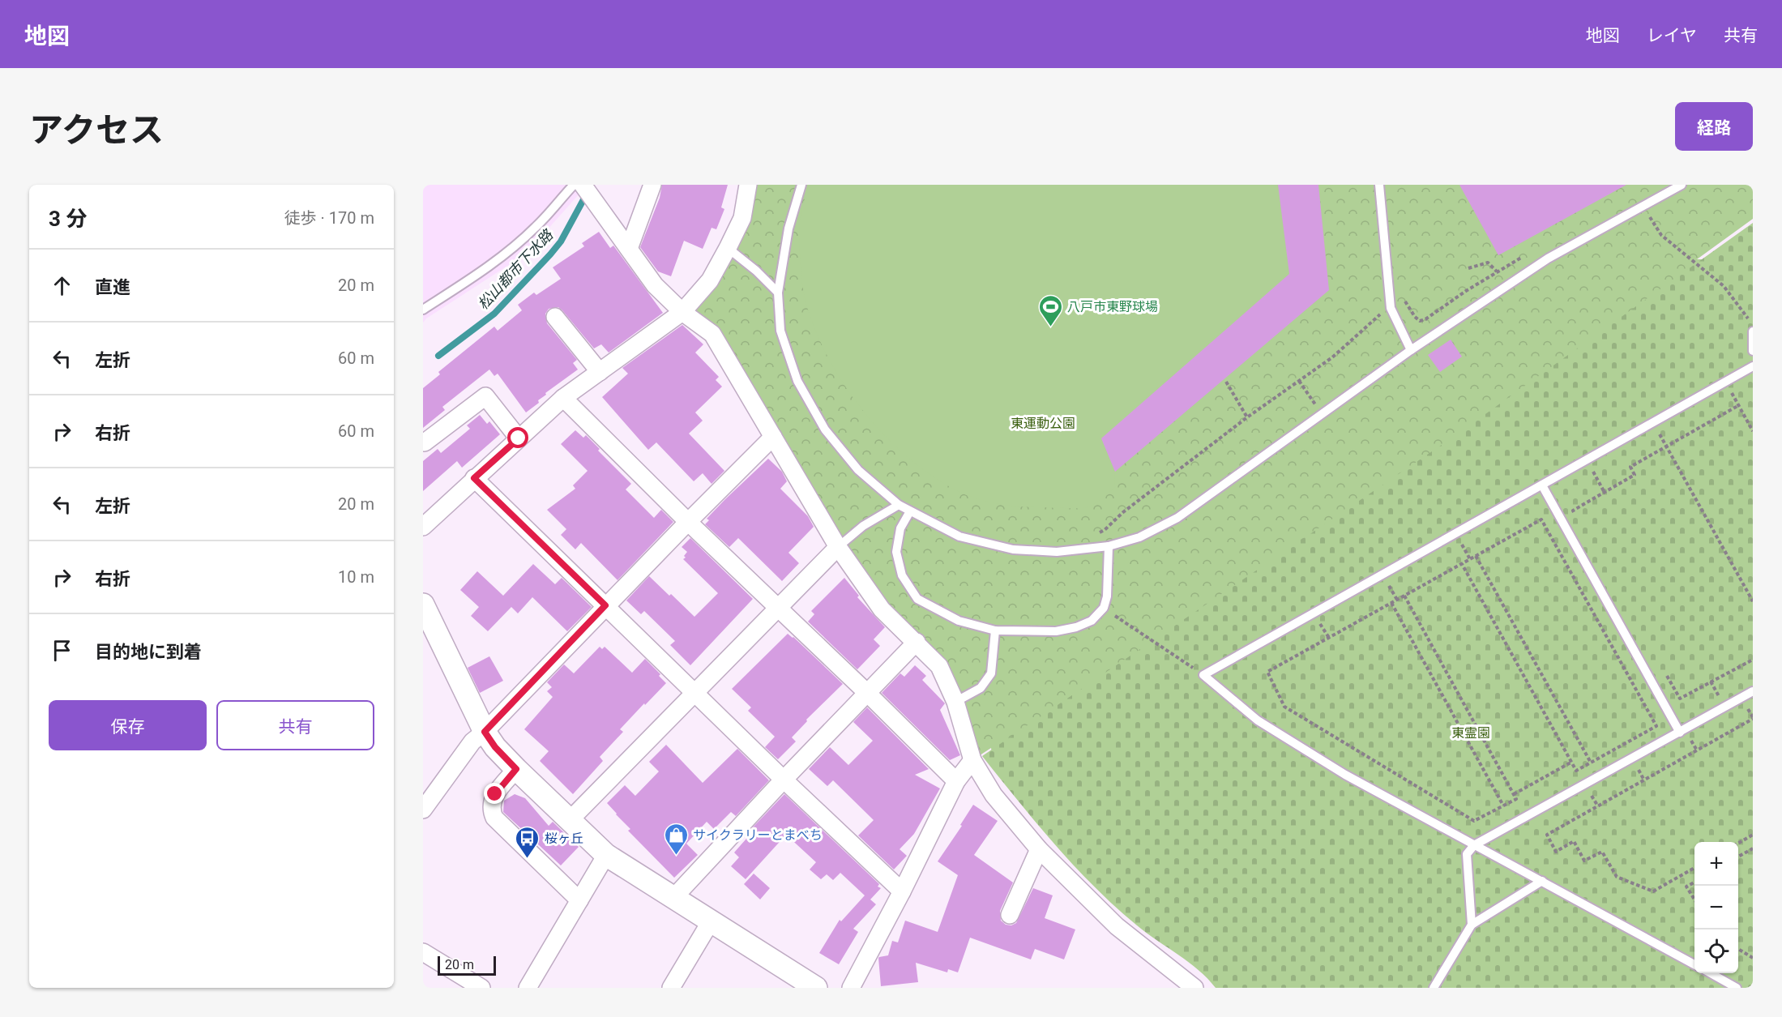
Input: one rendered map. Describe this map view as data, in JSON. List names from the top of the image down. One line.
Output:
{"water":["松山都市下水路"],"parks":["東運動公園","東霊園"],"places":{"sports":["八戸市東野球場"],"shop":["サイクラリーとまべち"],"bus stop":["桜ヶ丘"]},"scale_bar":"20 m","page":{"header":"地図","nav":["地図","レイヤ","共有"],"title":"アクセス","buttons":["経路",["保存","共有"]],"heading":["3 分","徒歩 · 170 m"],"list":[["直進","20 m"],["左折","60 m"],["右折","60 m"],["左折","20 m"],["右折","10 m"],"目的地に到着"],"map_buttons":["+","−"],"scale":"20 m"}}
